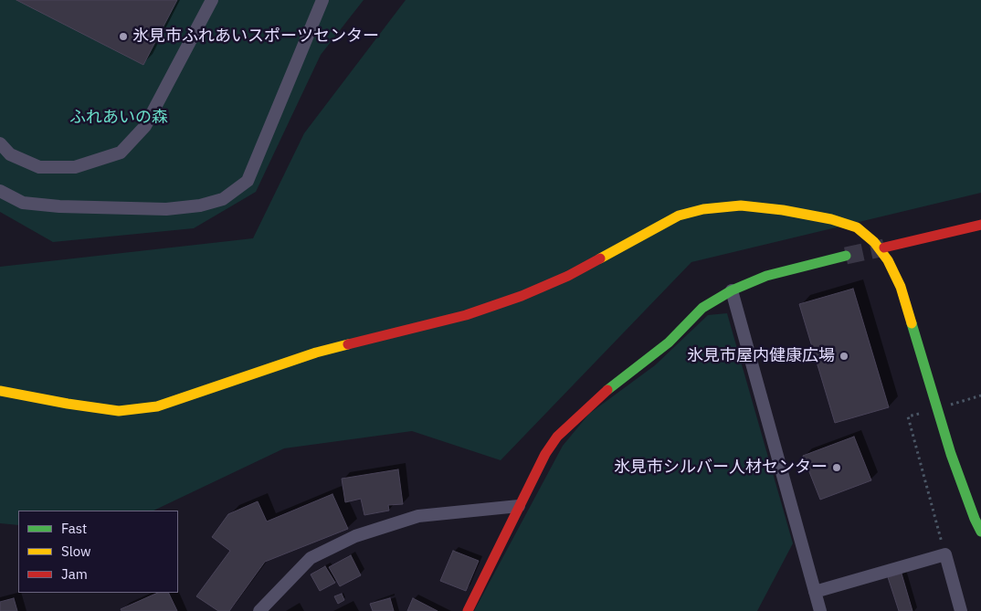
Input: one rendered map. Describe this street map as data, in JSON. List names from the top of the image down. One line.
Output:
{"parks":["ふれあいの森"],"places":["氷見市ふれあいスポーツセンター","氷見市屋内健康広場","氷見市シルバー人材センター"],"legend":["Fast","Slow","Jam"]}
